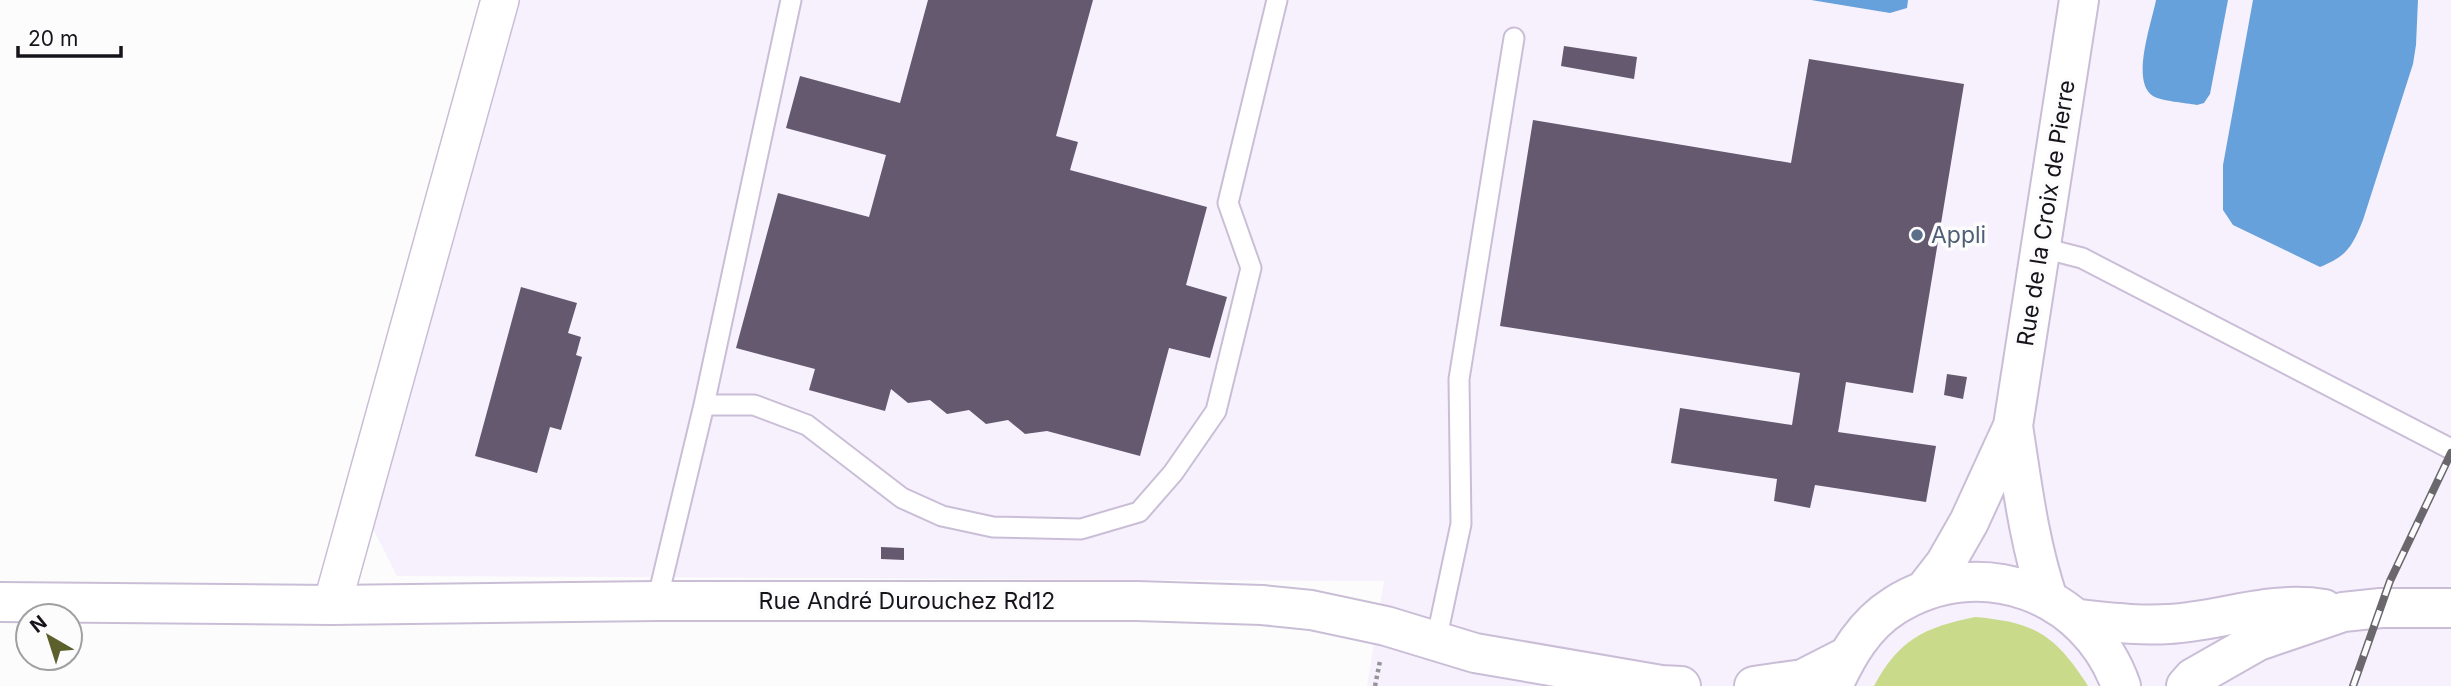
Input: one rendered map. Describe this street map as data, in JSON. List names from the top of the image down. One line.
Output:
{"streets":{"main road":["Rue de la Croix de Pierre","Rue André Durouchez Rd12"]},"places":["Appli"],"scale_bar":"20 m","north":"top left"}
